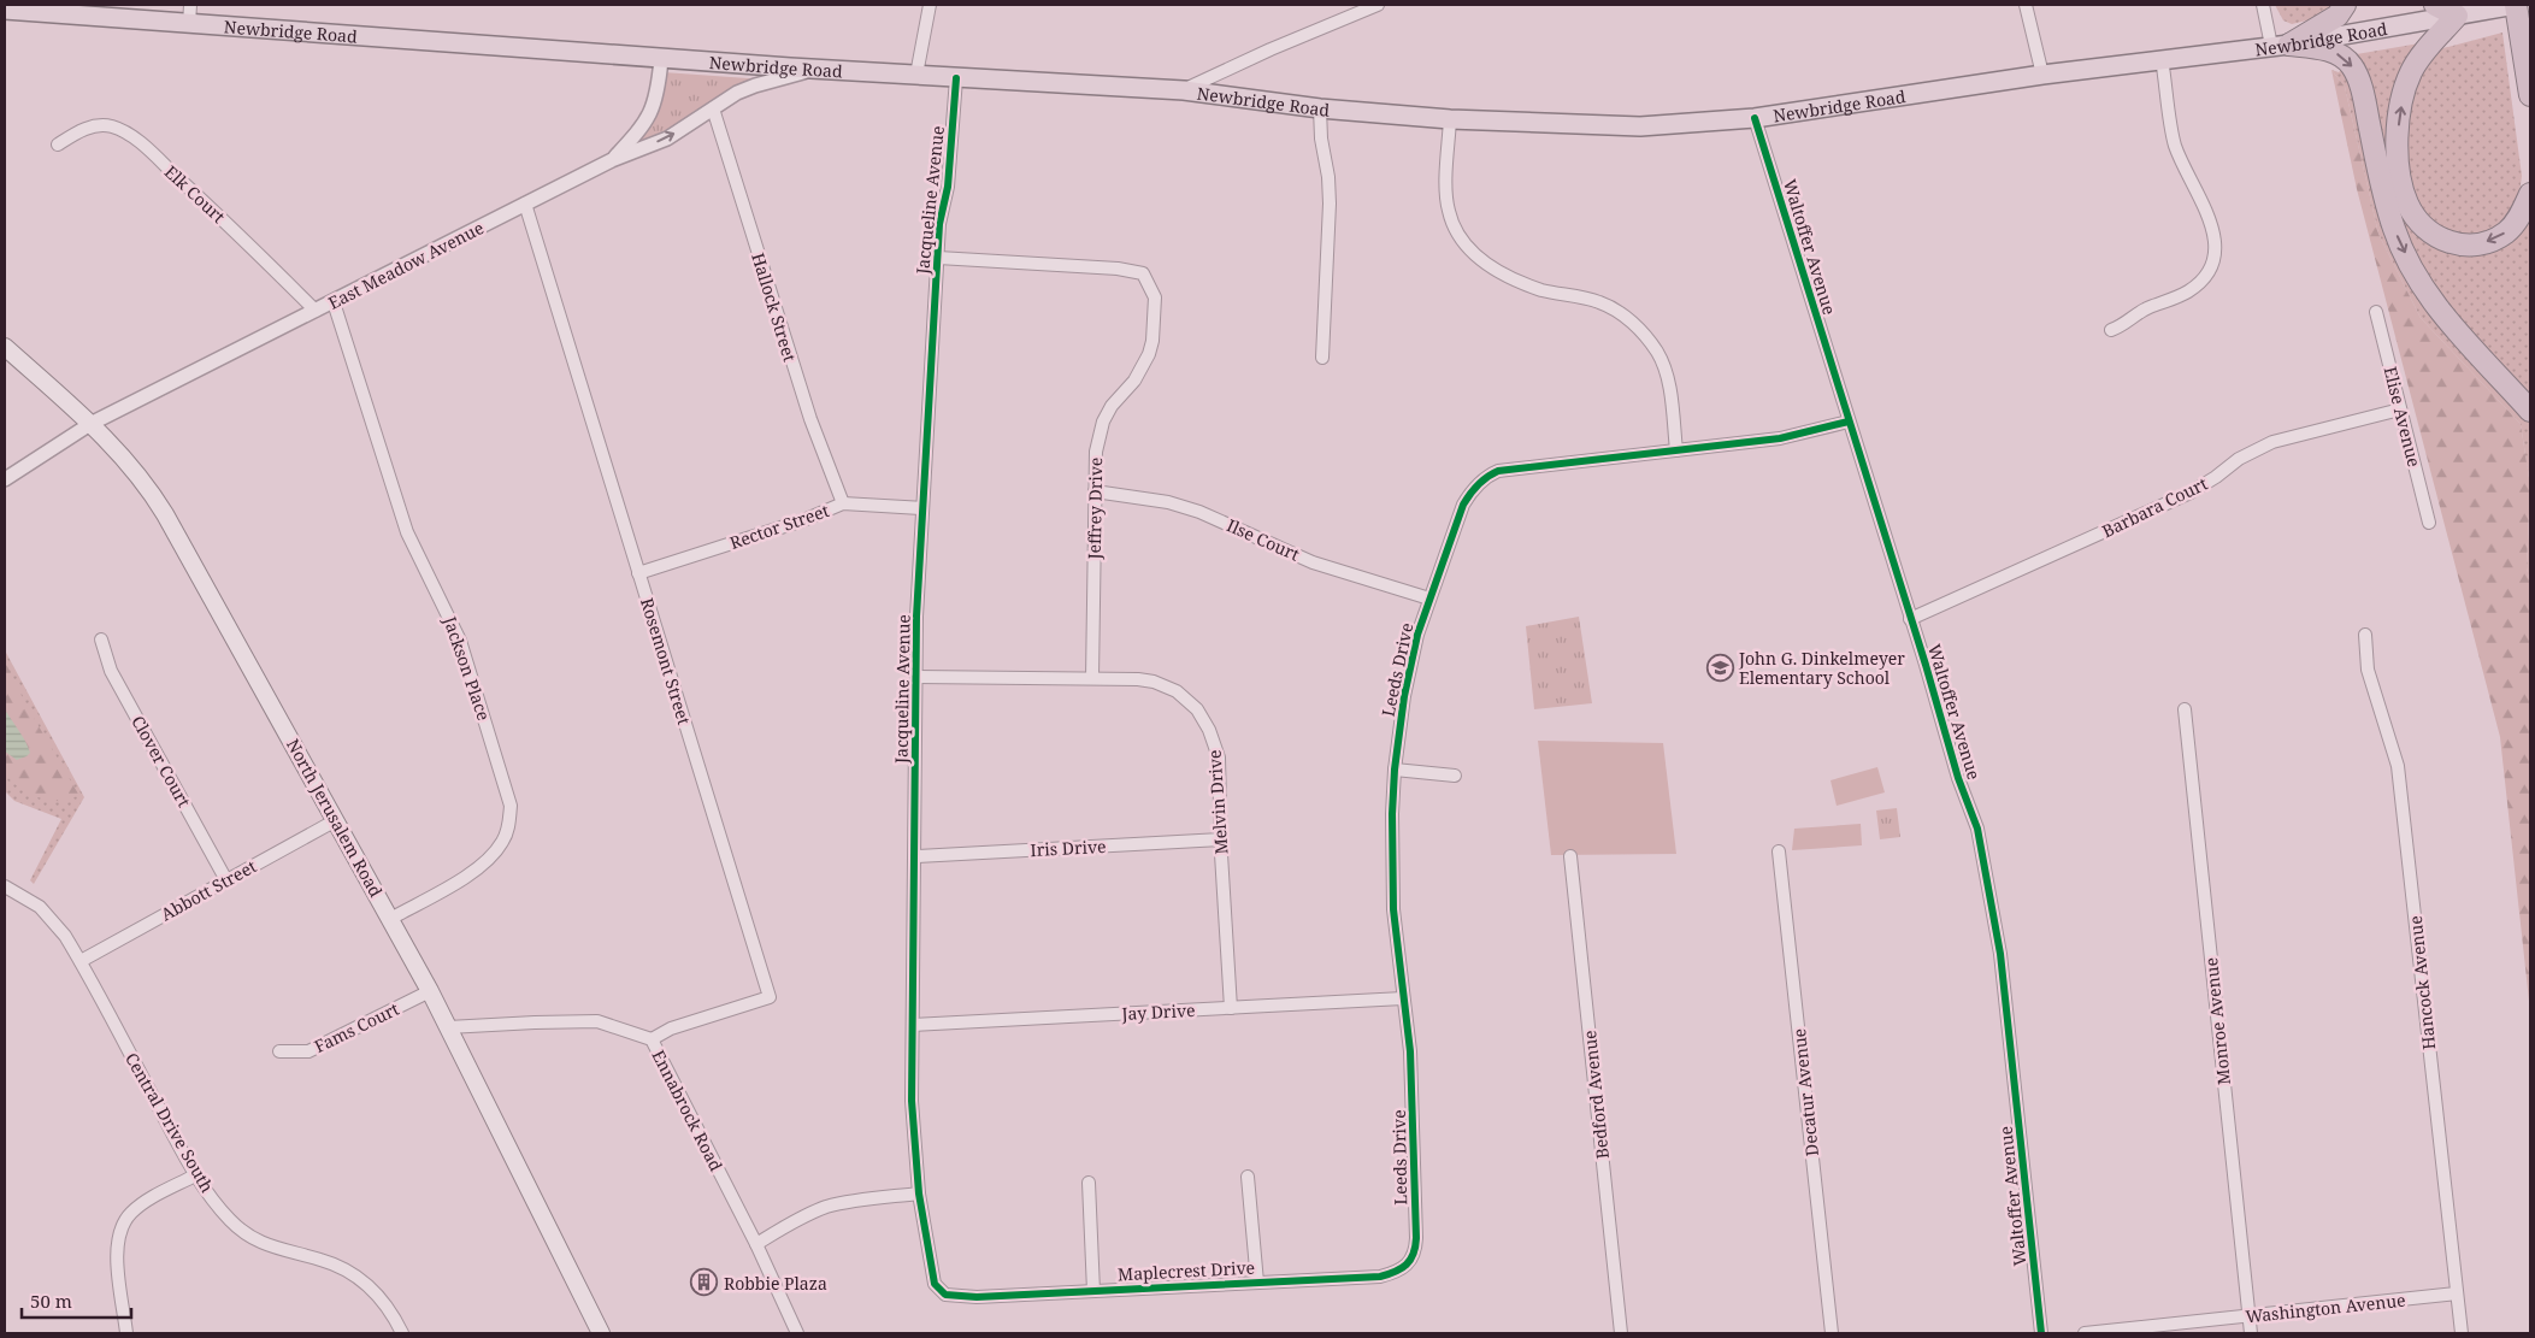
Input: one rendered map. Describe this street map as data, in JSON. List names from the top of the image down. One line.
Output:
{"streets":{"main road":["Newbridge Road","North Jerusalem Road"],"street":["Elk Court","Jacqueline Avenue","Waltoffer Avenue","East Meadow Avenue","Hallock Street","Elise Avenue","Barbara Court","Jeffrey Drive","Rector Street","Ilse Court","Rosemont Street","Jackson Place","Leeds Drive","Clover Court","Melvin Drive","Iris Drive","Abbott Street","Hancock Avenue","Jay Drive","Monroe Avenue","Fams Court","Decatur Avenue","Bedford Avenue","Ennabrock Road","Central Drive South","Maplecrest Drive","Washington Avenue"]},"crossings":[["Newbridge Road","Jacqueline Avenue"],["Newbridge Road","Waltoffer Avenue"],["Newbridge Road","East Meadow Avenue"],["Elk Court","East Meadow Avenue"],["Jacqueline Avenue","Jeffrey Drive"],["Jacqueline Avenue","Rector Street"],["Jacqueline Avenue","Melvin Drive"],["Jacqueline Avenue","Iris Drive"],["Jacqueline Avenue","Jay Drive"],["Jacqueline Avenue","Maplecrest Drive"],["Waltoffer Avenue","Barbara Court"],["Waltoffer Avenue","Leeds Drive"],["East Meadow Avenue","Hallock Street"],["East Meadow Avenue","Rosemont Street"],["East Meadow Avenue","Jackson Place"],["East Meadow Avenue","North Jerusalem Road"],["Hallock Street","Rector Street"],["Elise Avenue","Barbara Court"],["Jeffrey Drive","Ilse Court"],["Jeffrey Drive","Melvin Drive"],["Rector Street","Rosemont Street"],["Ilse Court","Leeds Drive"],["Rosemont Street","Ennabrock Road"],["Jackson Place","North Jerusalem Road"],["Leeds Drive","Jay Drive"],["Leeds Drive","Maplecrest Drive"],["Clover Court","Abbott Street"],["Melvin Drive","Iris Drive"],["Melvin Drive","Jay Drive"],["North Jerusalem Road","Abbott Street"],["North Jerusalem Road","Fams Court"],["North Jerusalem Road","Ennabrock Road"],["Abbott Street","Central Drive South"],["Hancock Avenue","Washington Avenue"],["Monroe Avenue","Washington Avenue"]],"places":{"school or university":["John G. Dinkelmeyer Elementary School"],"building":["Robbie Plaza"]},"scale_bar":"50 m"}
